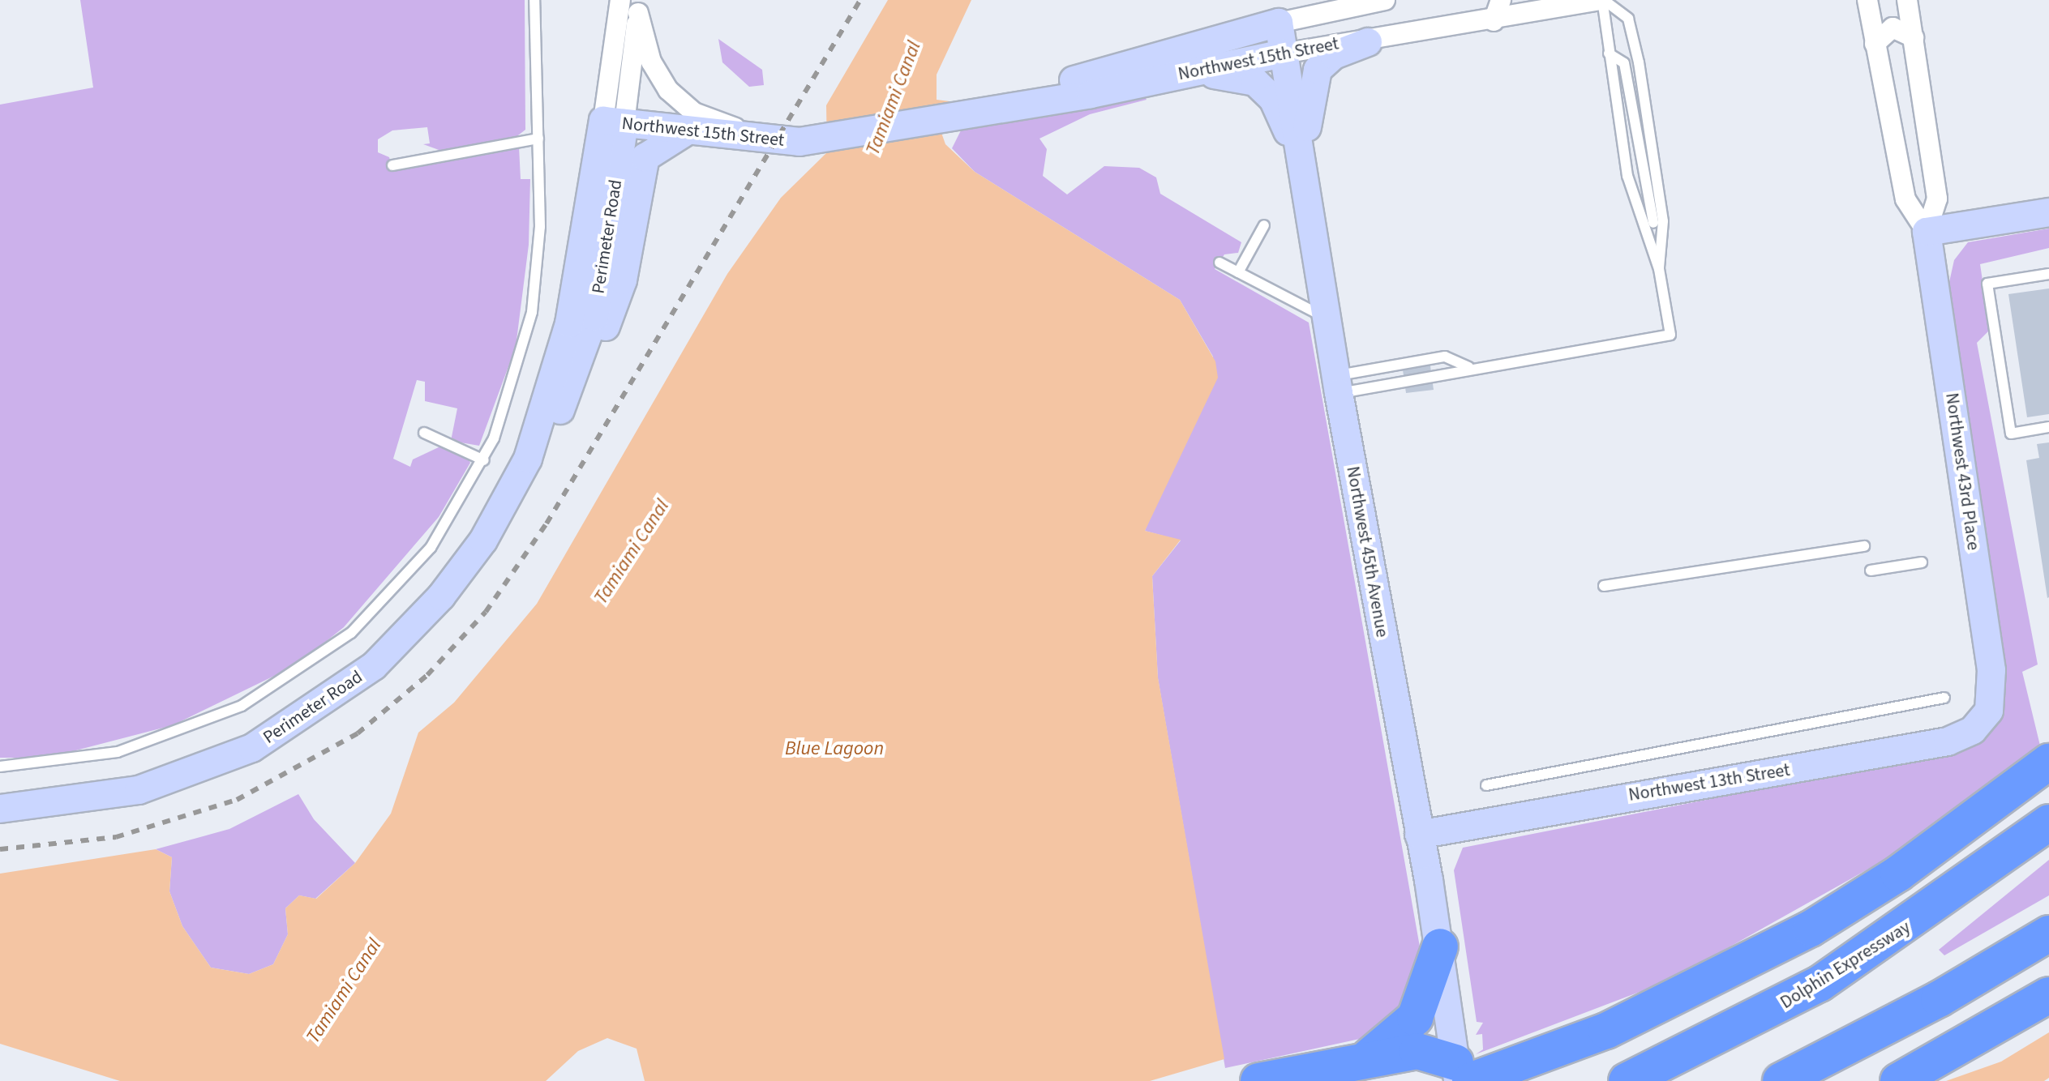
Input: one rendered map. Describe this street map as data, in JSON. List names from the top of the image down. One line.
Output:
{"streets":{"highway":["Dolphin Expressway"],"street":["Northwest 15th Street","Perimeter Road","Northwest 43rd Place","Northwest 45th Avenue","Northwest 13th Street"]},"crossings":[["Northwest 15th Street","Perimeter Road"],["Northwest 15th Street","Northwest 45th Avenue"],["Northwest 43rd Place","Northwest 13th Street"],["Northwest 45th Avenue","Northwest 13th Street"]],"water":["Tamiami Canal","Blue Lagoon"]}
